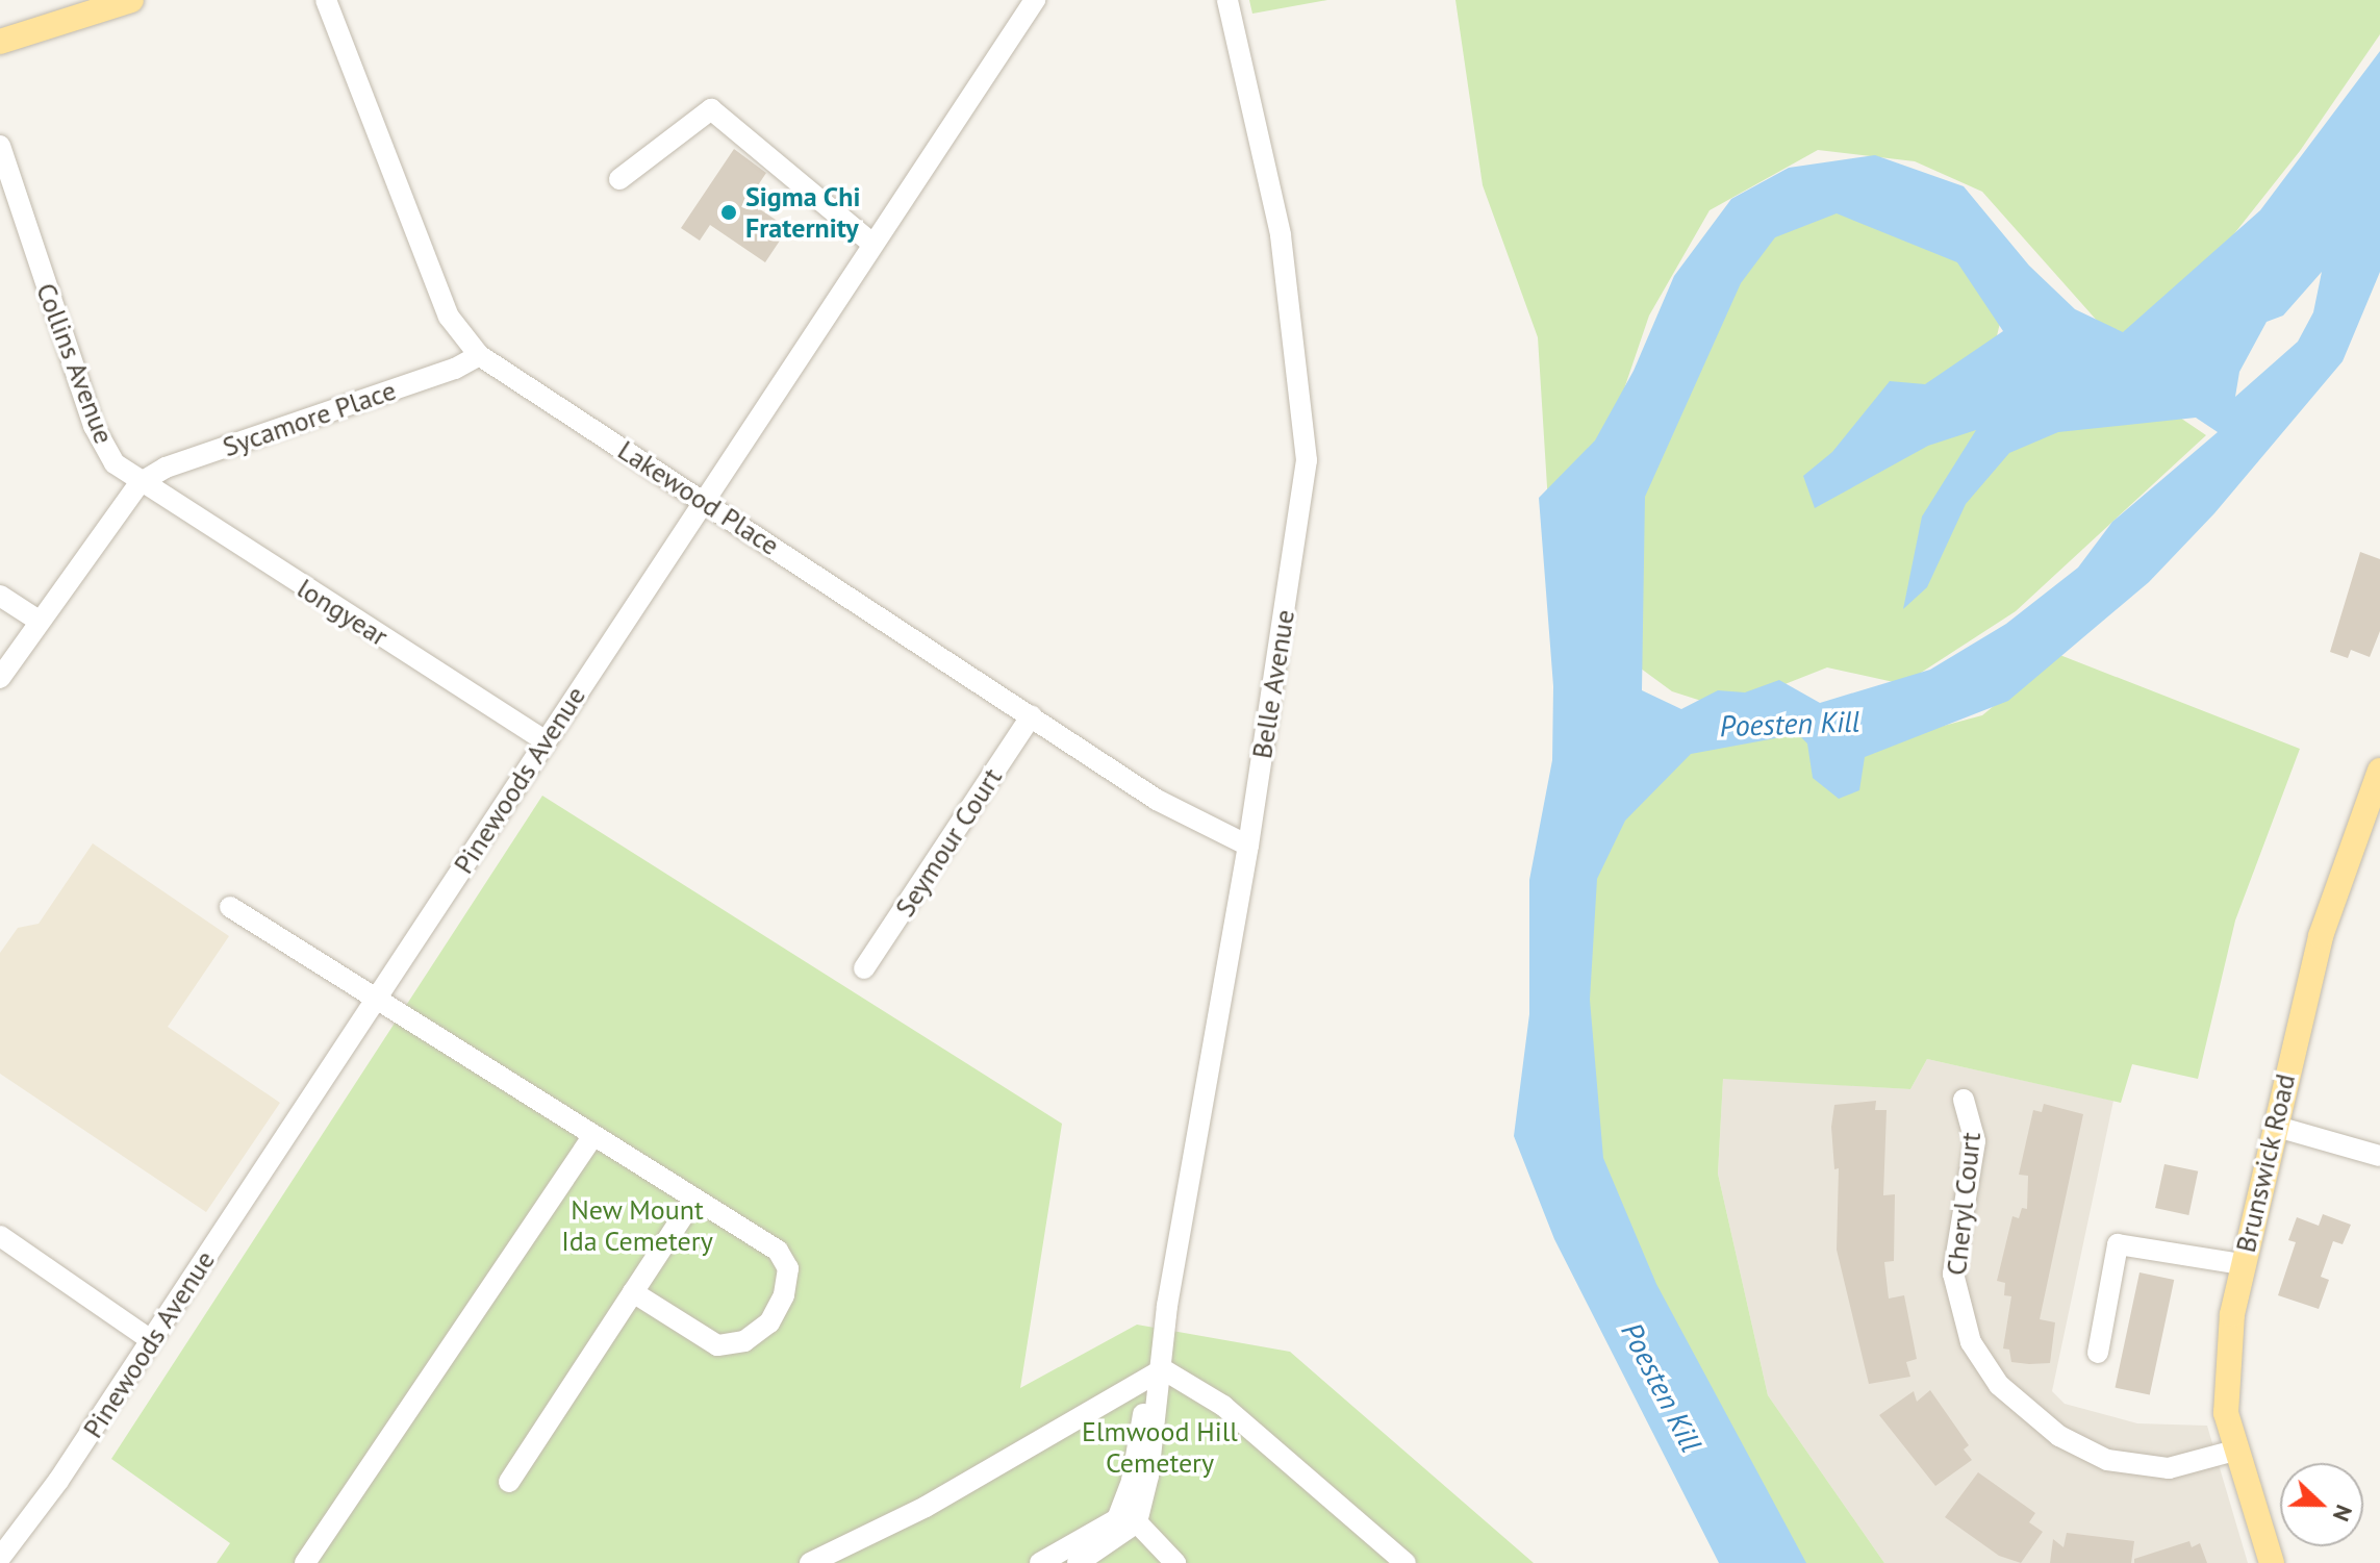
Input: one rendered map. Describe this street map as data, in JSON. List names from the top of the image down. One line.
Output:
{"streets":{"main road":["Brunswick Road"],"street":["Collins Avenue","Sycamore Place","Lakewood Place","longyear","Belle Avenue","Pinewoods Avenue","Seymour Court","Cheryl Court"]},"crossings":[["Collins Avenue","Sycamore Place"],["Collins Avenue","longyear"],["Sycamore Place","Lakewood Place"],["Sycamore Place","longyear"],["Lakewood Place","Belle Avenue"],["Lakewood Place","Pinewoods Avenue"],["Lakewood Place","Seymour Court"],["longyear","Pinewoods Avenue"],["Brunswick Road","Cheryl Court"]],"water":["Poesten Kill"],"parks":["New Mount Ida Cemetery","Elmwood Hill Cemetery"],"places":["Sigma Chi Fraternity"],"north":"right"}
